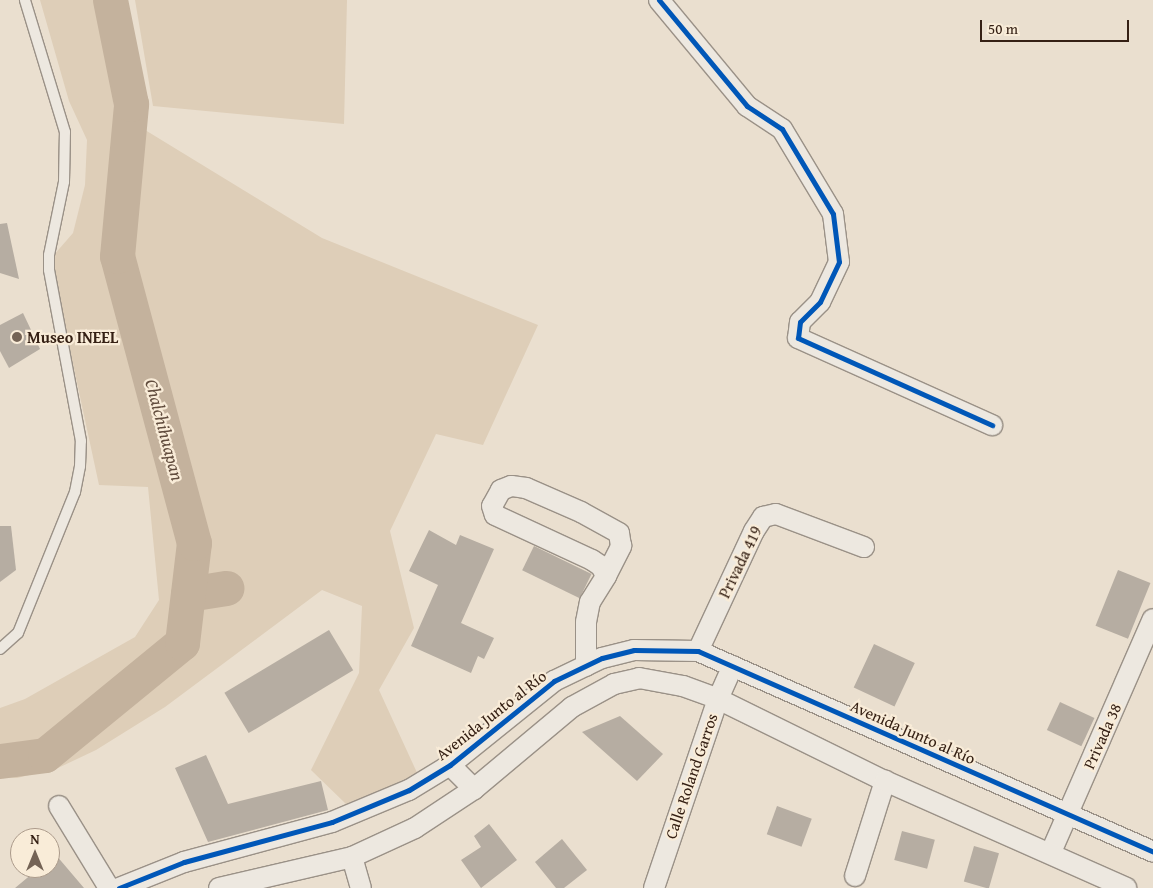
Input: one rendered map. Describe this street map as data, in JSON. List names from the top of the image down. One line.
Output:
{"streets":{"street":["Privada 419","Avenida Junto al Río","Privada 38","Calle Roland Garros"]},"crossings":[["Privada 419","Avenida Junto al Río"],["Avenida Junto al Río","Privada 38"],["Avenida Junto al Río","Calle Roland Garros"]],"water":["Chalchihuapan"],"places":["Museo INEEL"],"scale_bar":"50 m","north":"top"}
